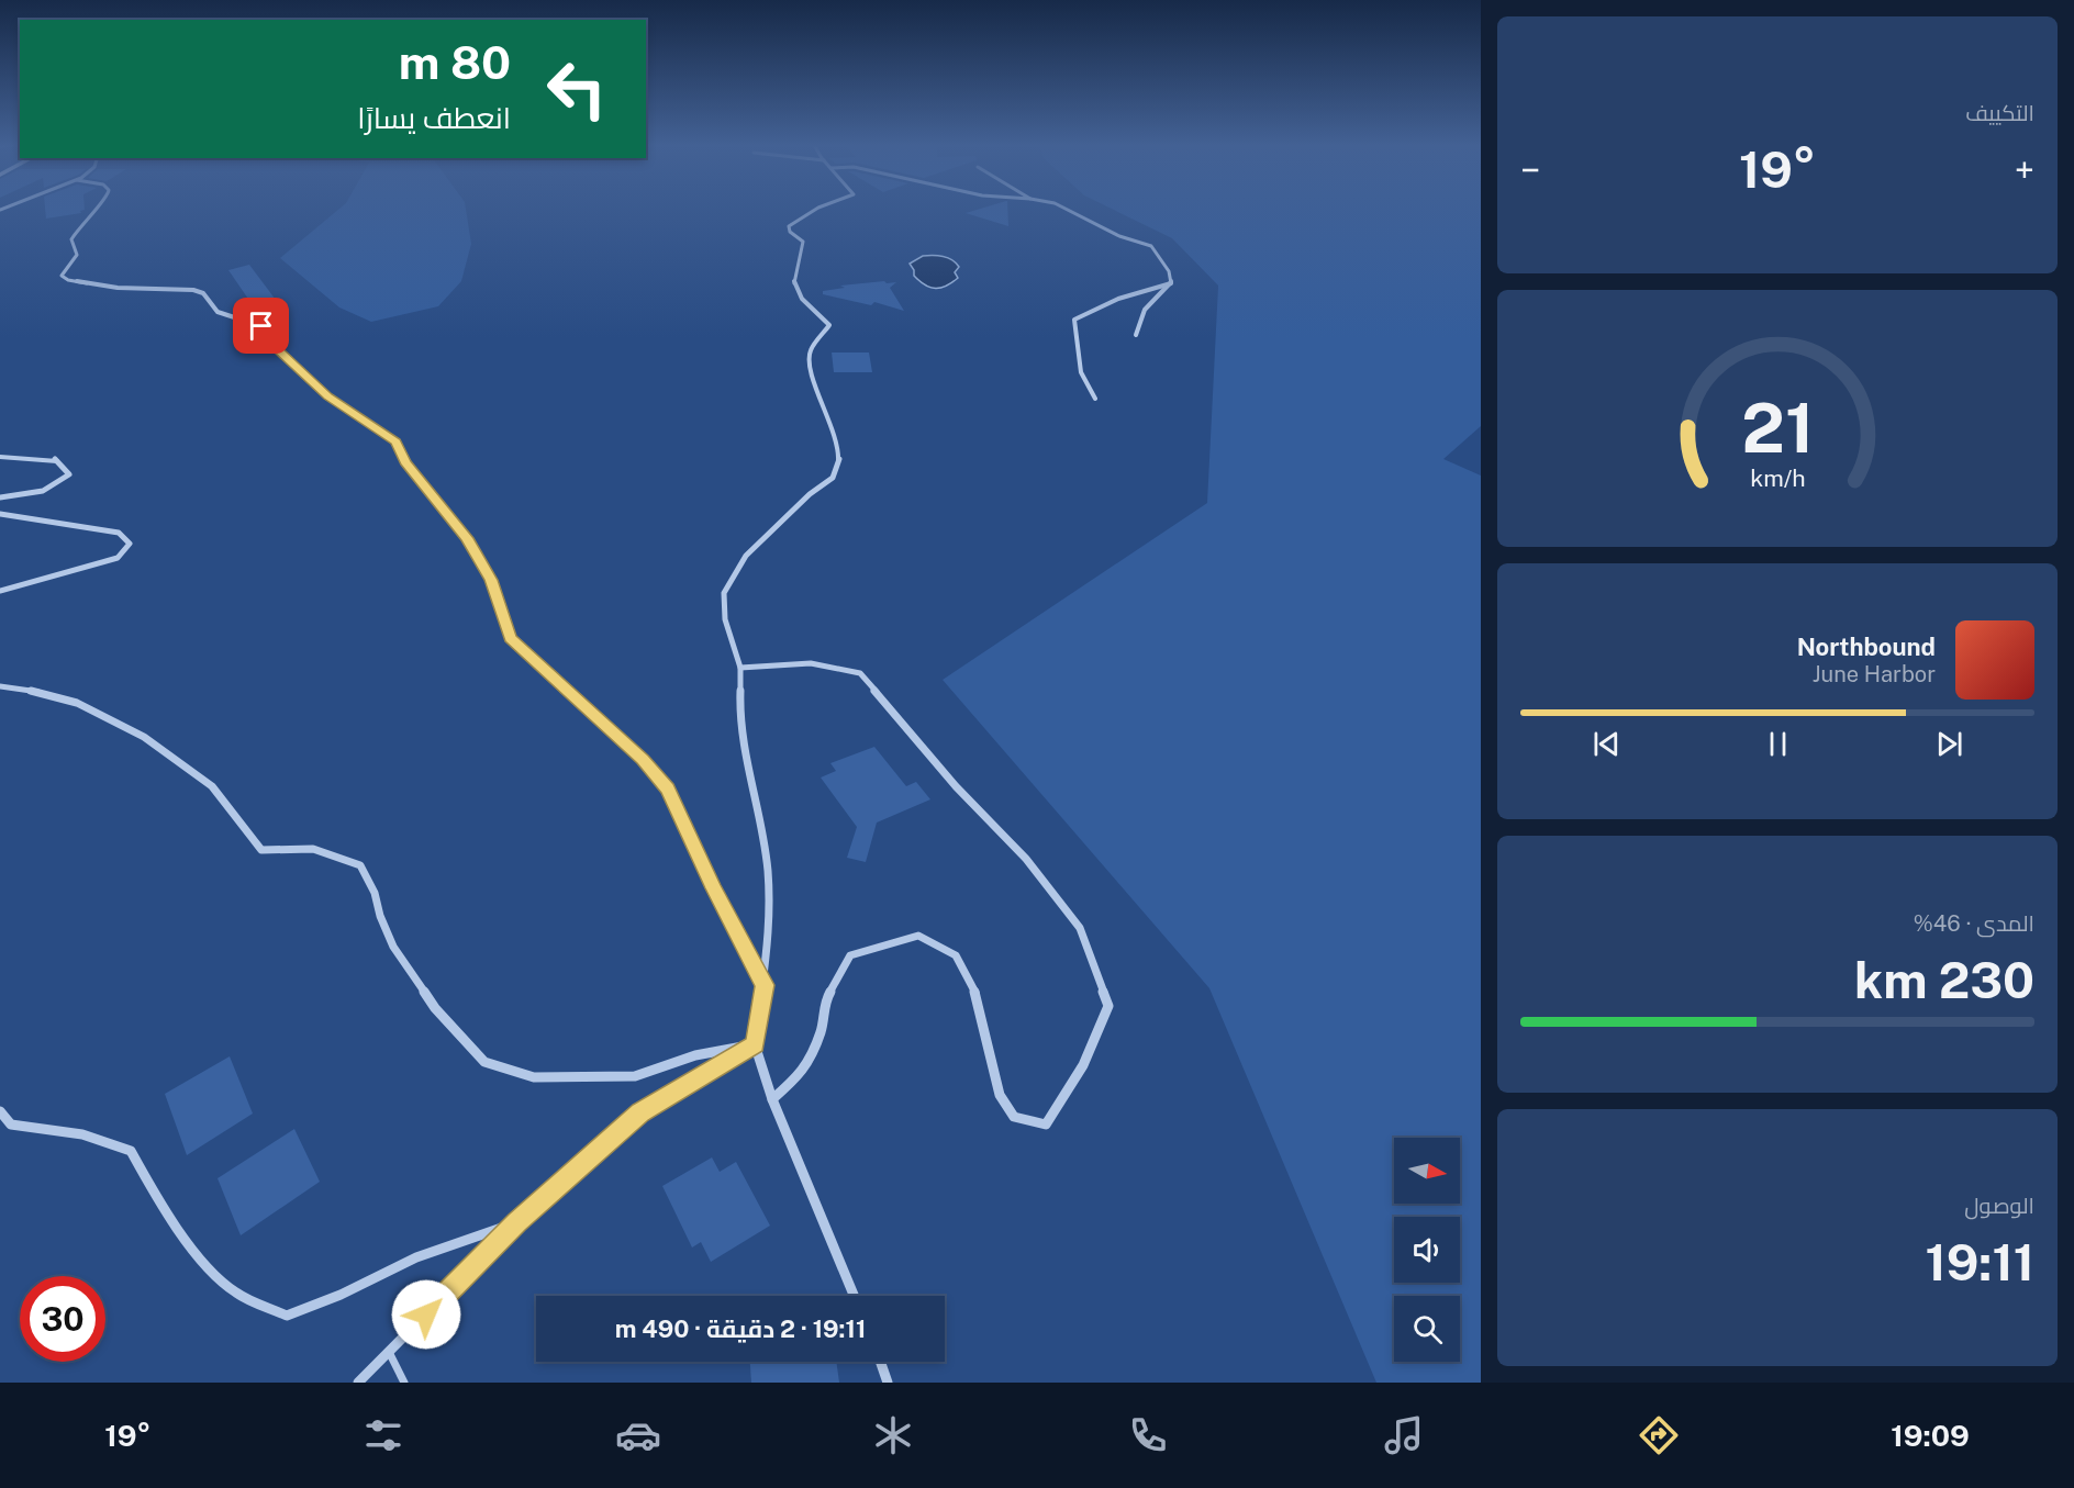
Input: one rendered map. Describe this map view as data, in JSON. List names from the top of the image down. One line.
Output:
{"north":"right","page":{"tile":["التكييف",["المدى · 46%","230 km"],["الوصول","19:11"]],"turn":["80 m","انعطف يسارًا"],"heat":["−","19°","+"],"song":["Northbound","June Harbor"],"limit":"30","trip":"19:11 · 2 دقيقة · 490 m","tabs":["19:09","19°"],"gauge":["21","km/h"]}}
